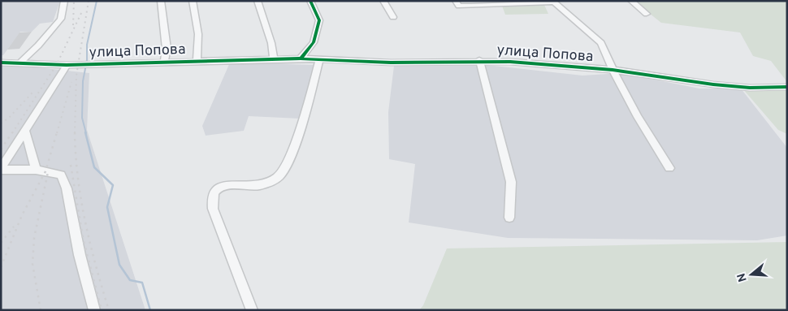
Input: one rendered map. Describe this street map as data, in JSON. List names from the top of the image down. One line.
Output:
{"streets":{"street":["улица Попова"]},"north":"left"}
